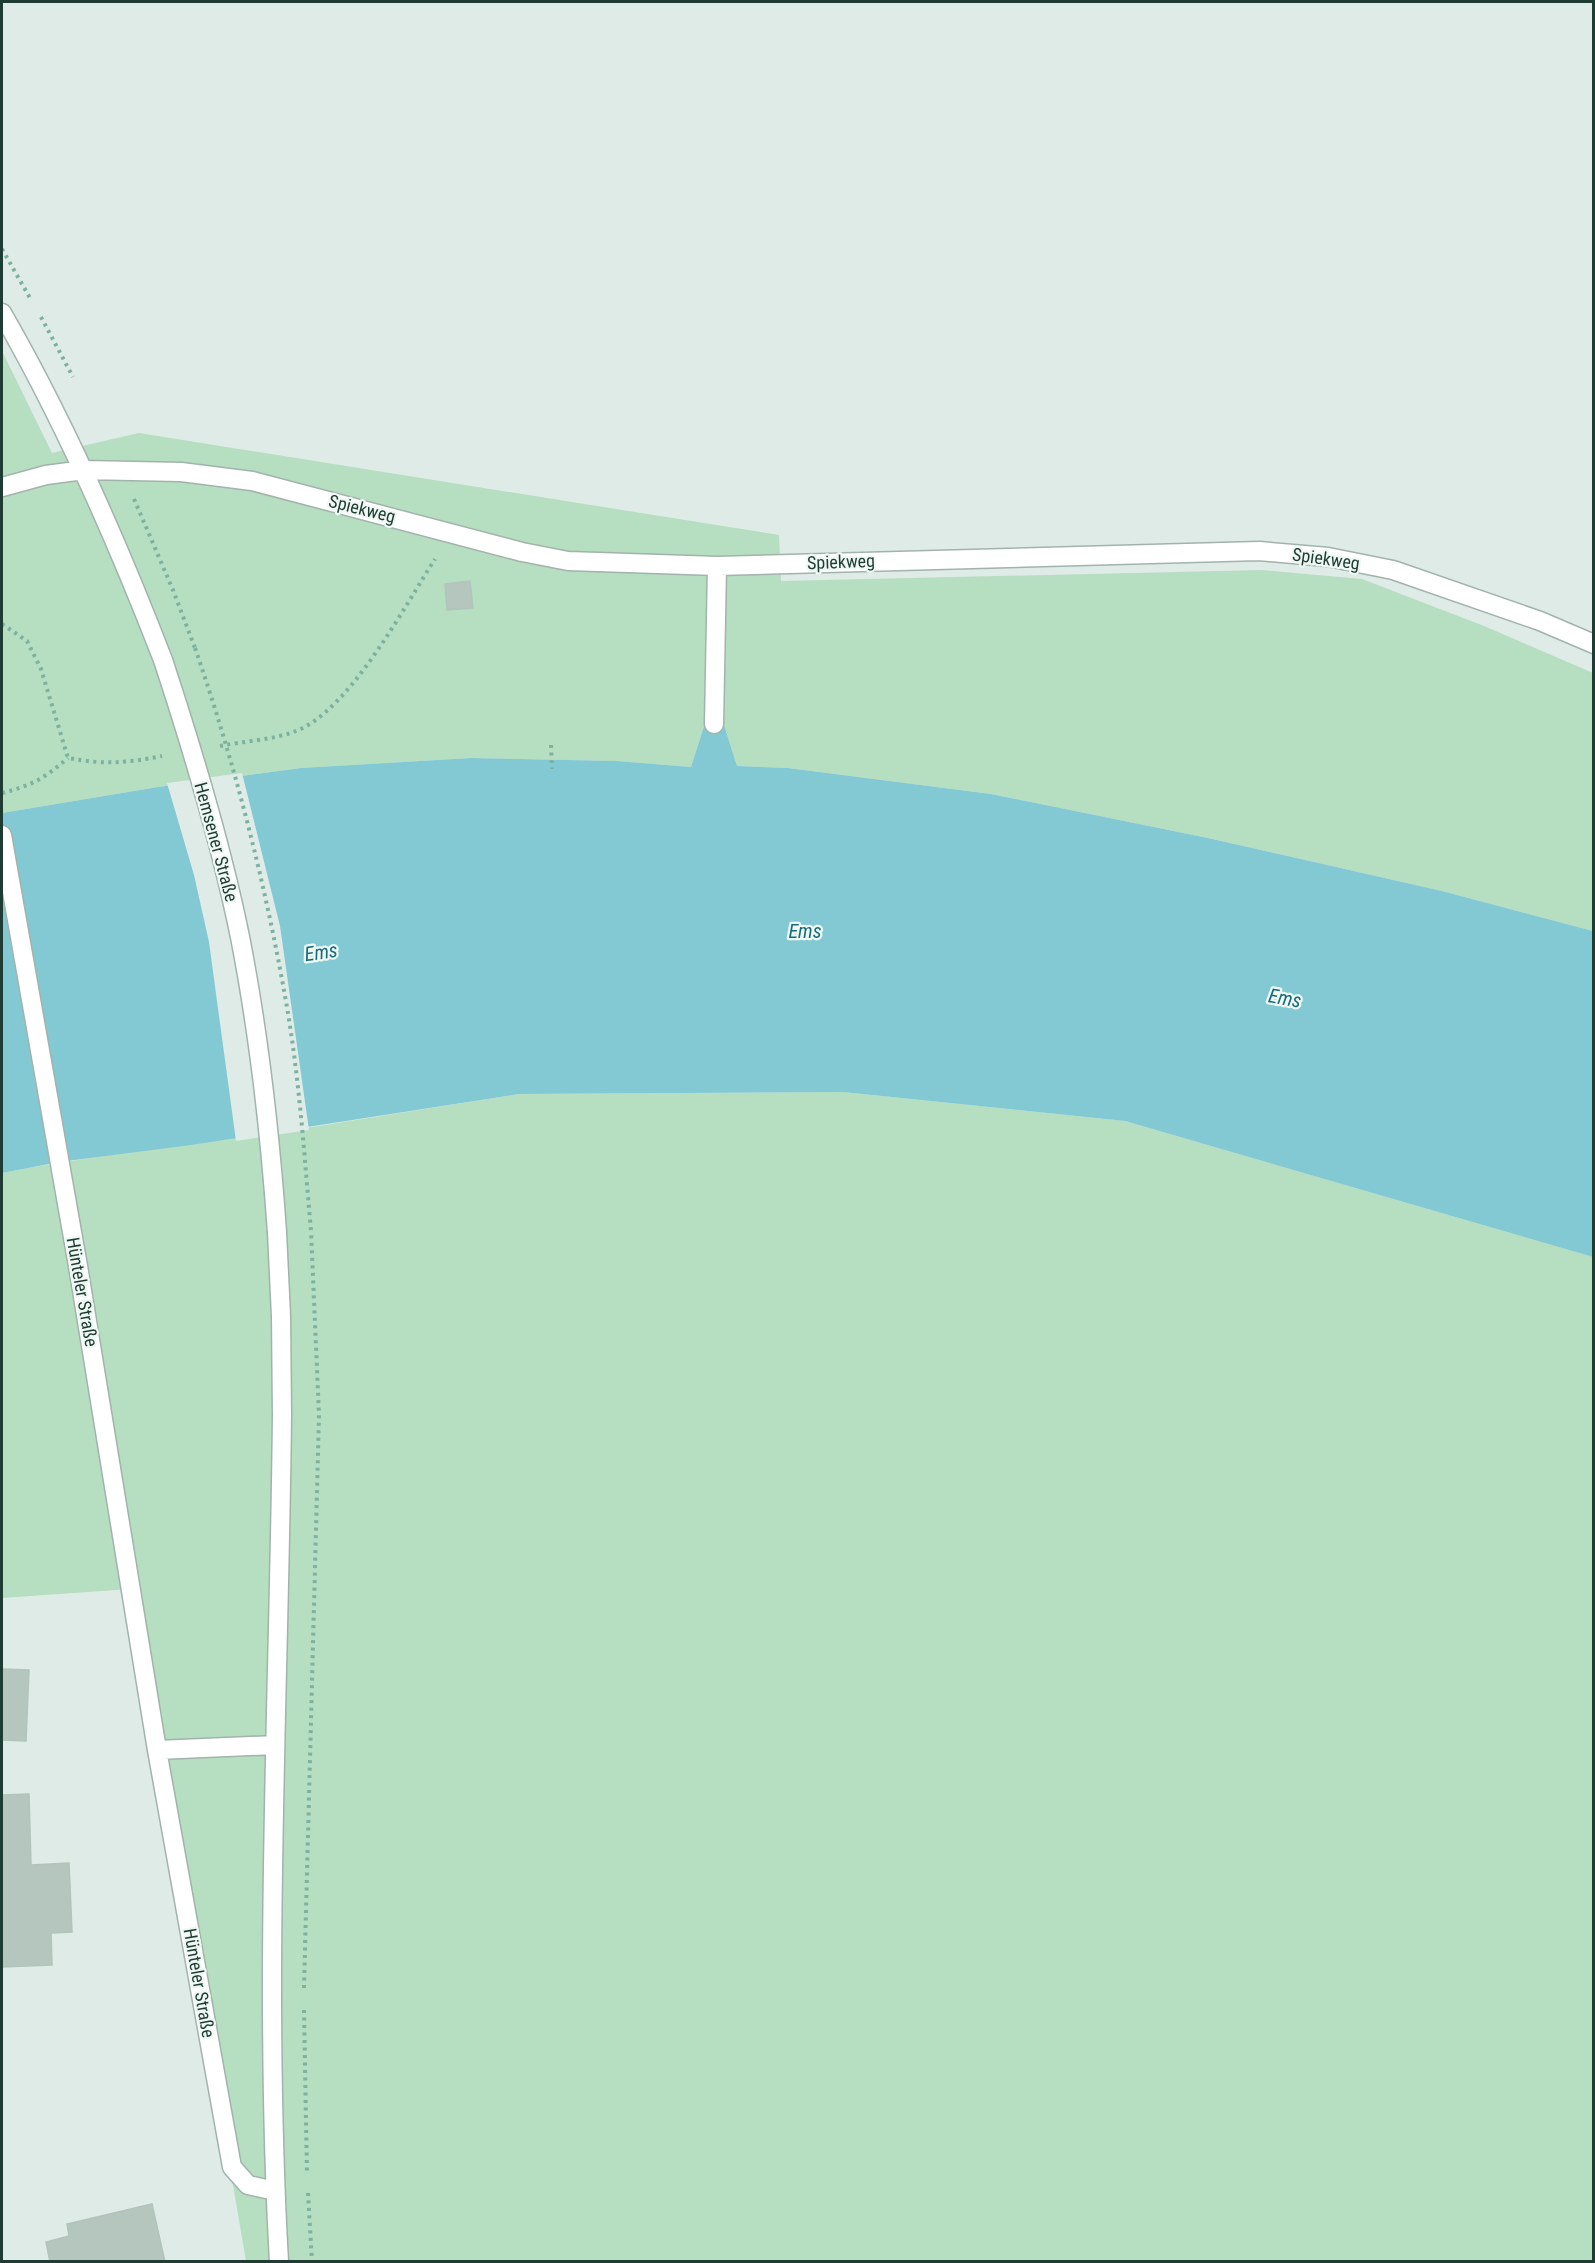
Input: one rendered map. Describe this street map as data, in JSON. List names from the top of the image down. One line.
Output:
{"streets":{"street":["Spiekweg","Hemsener Straße","Hünteler Straße"]},"crossings":[["Spiekweg","Hemsener Straße"]],"water":["Ems"]}
